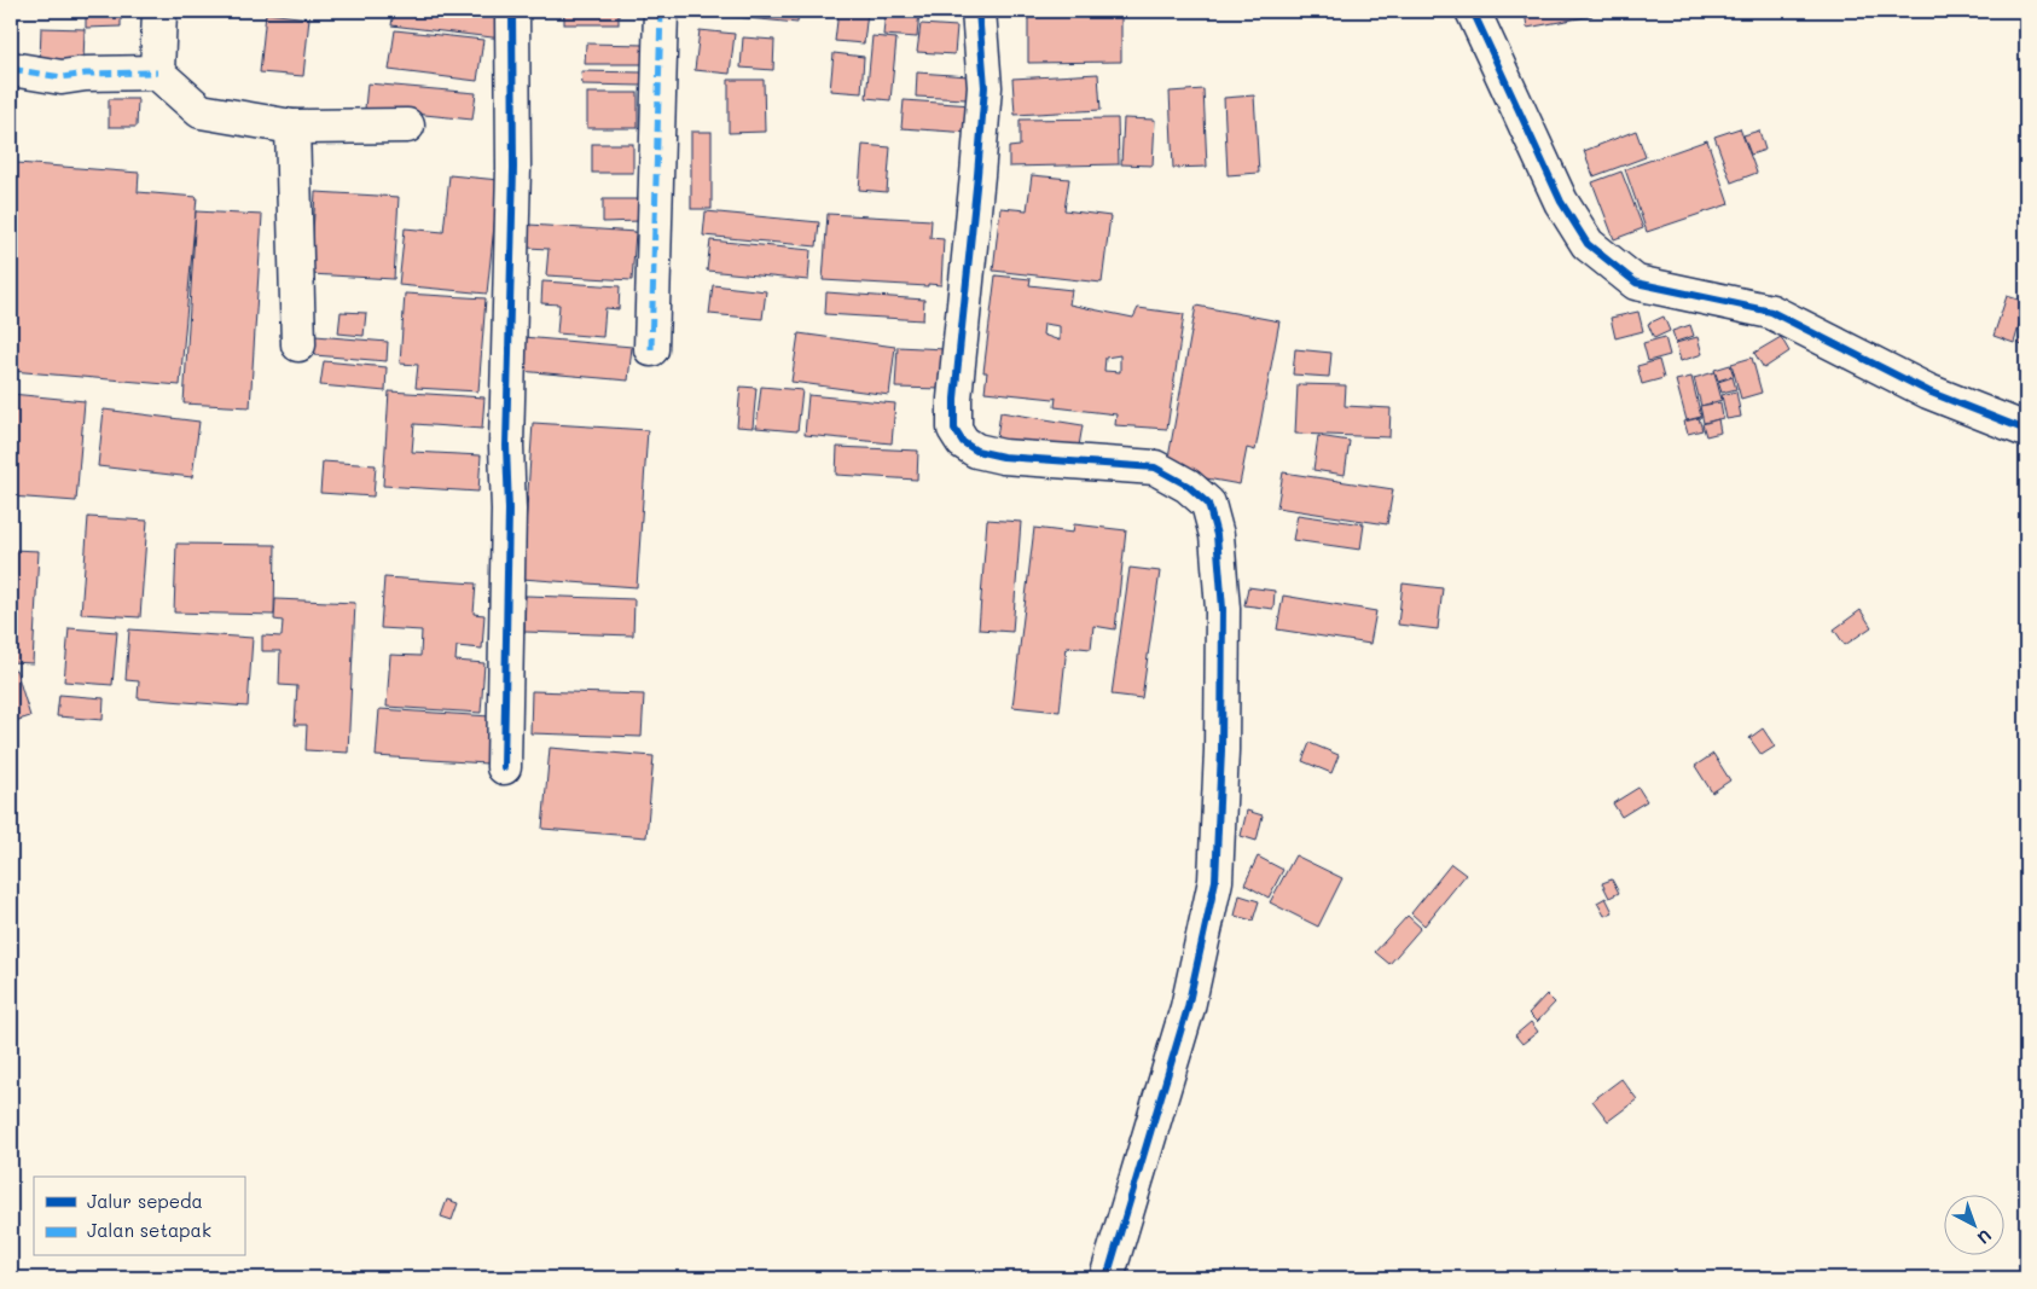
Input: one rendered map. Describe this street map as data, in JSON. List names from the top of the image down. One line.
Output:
{"legend":["Jalur sepeda","Jalan setapak"],"north":"bottom right"}
